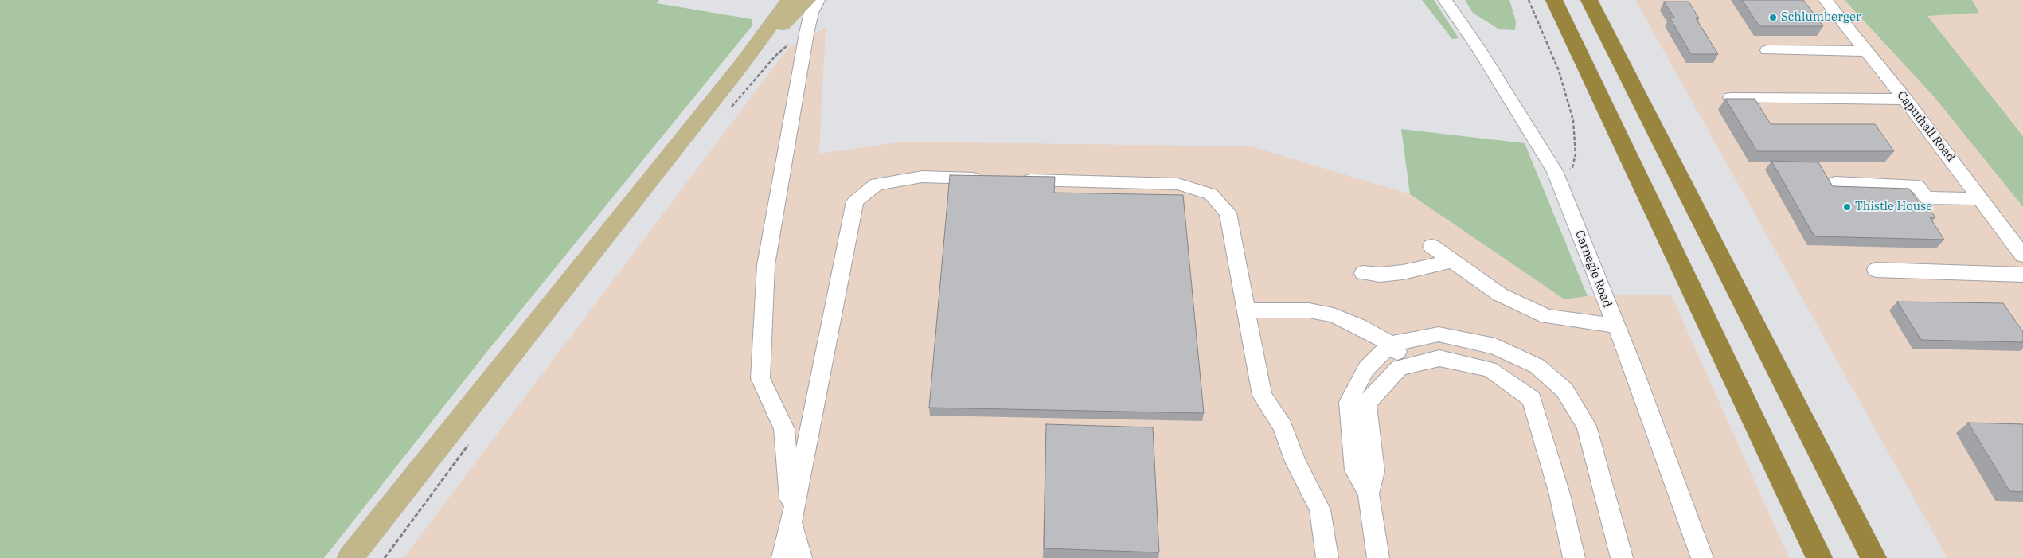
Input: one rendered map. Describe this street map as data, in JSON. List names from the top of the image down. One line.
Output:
{"streets":{"street":["Caputhall Road","Carnegie Road"]},"places":["Schlumberger","Thistle House"]}
